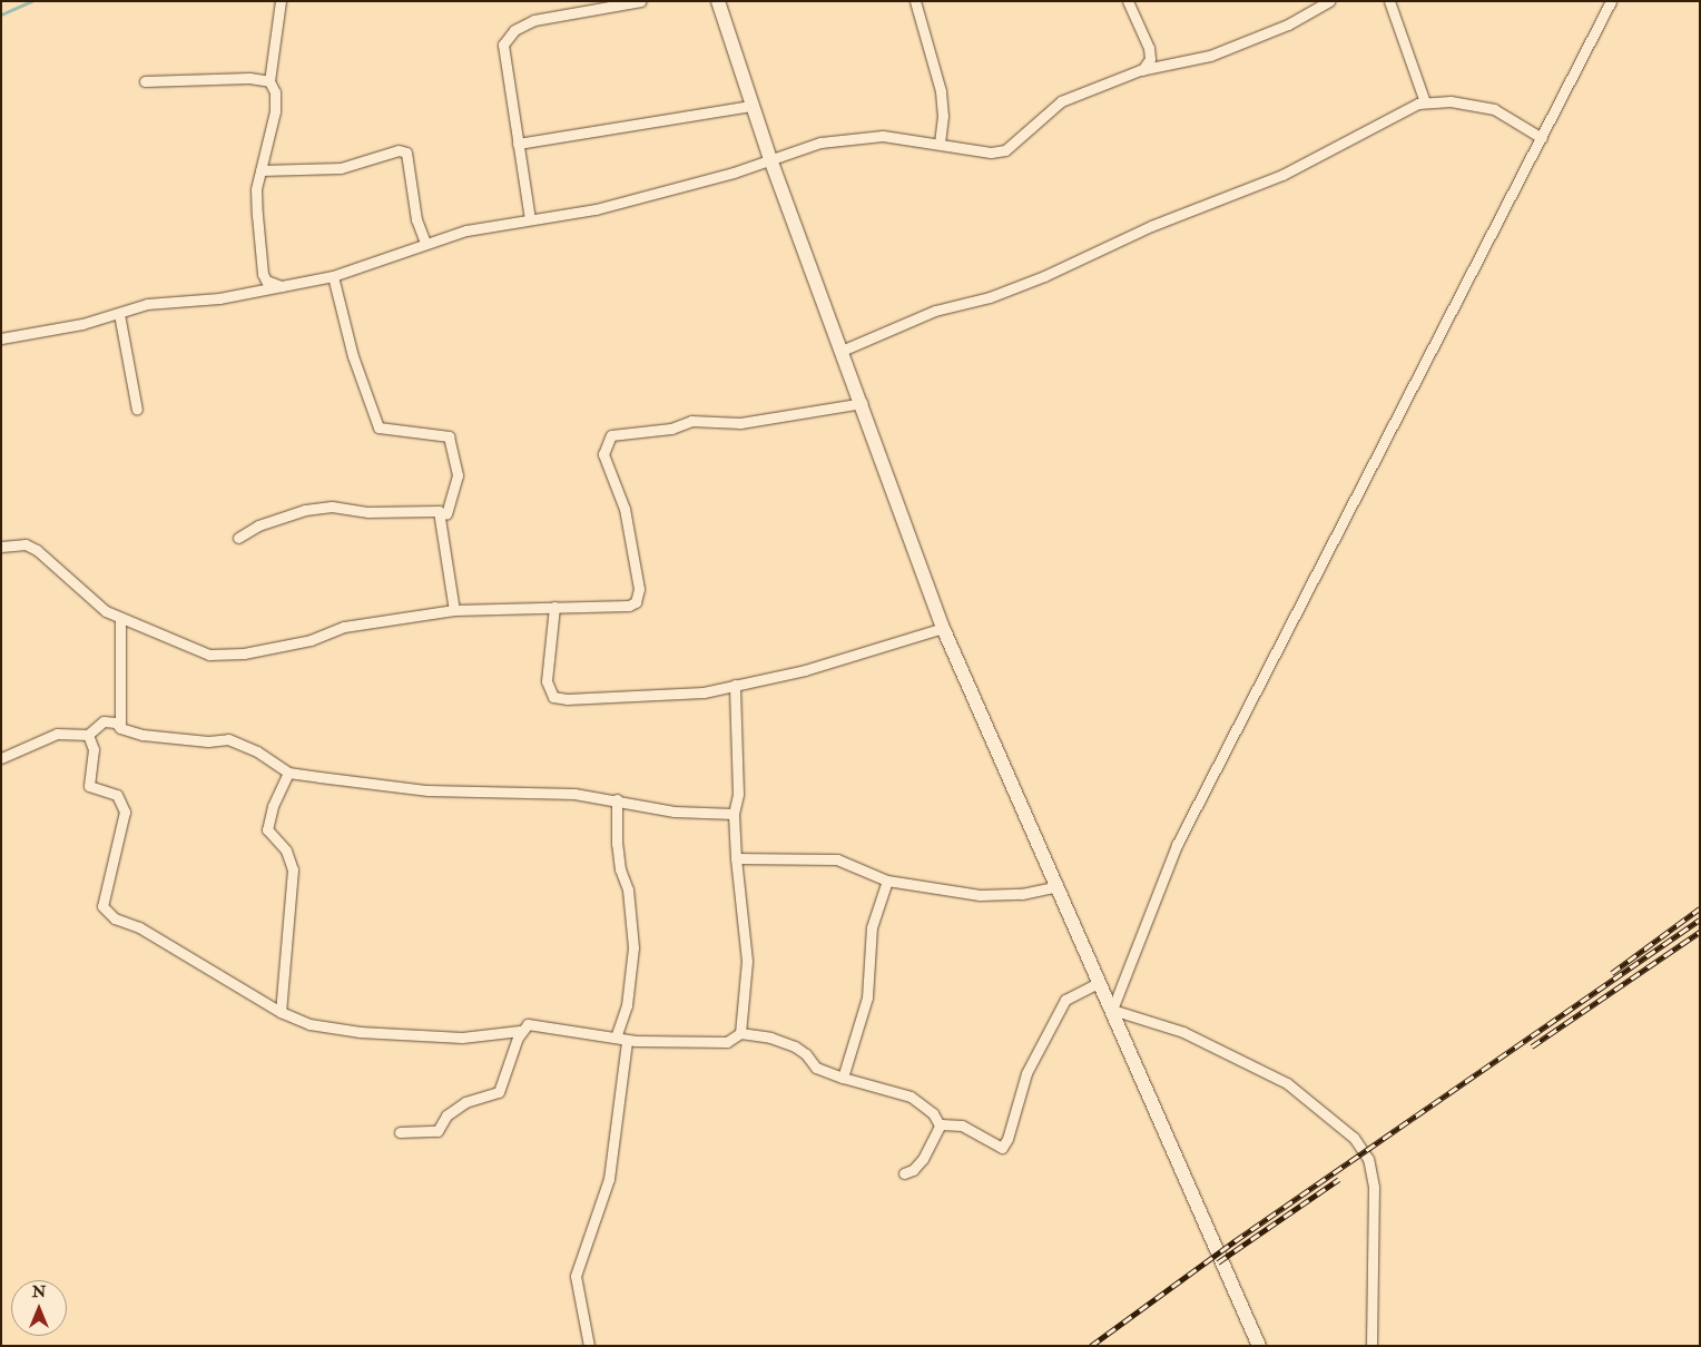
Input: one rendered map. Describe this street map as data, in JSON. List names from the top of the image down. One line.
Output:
{"north":"top"}
